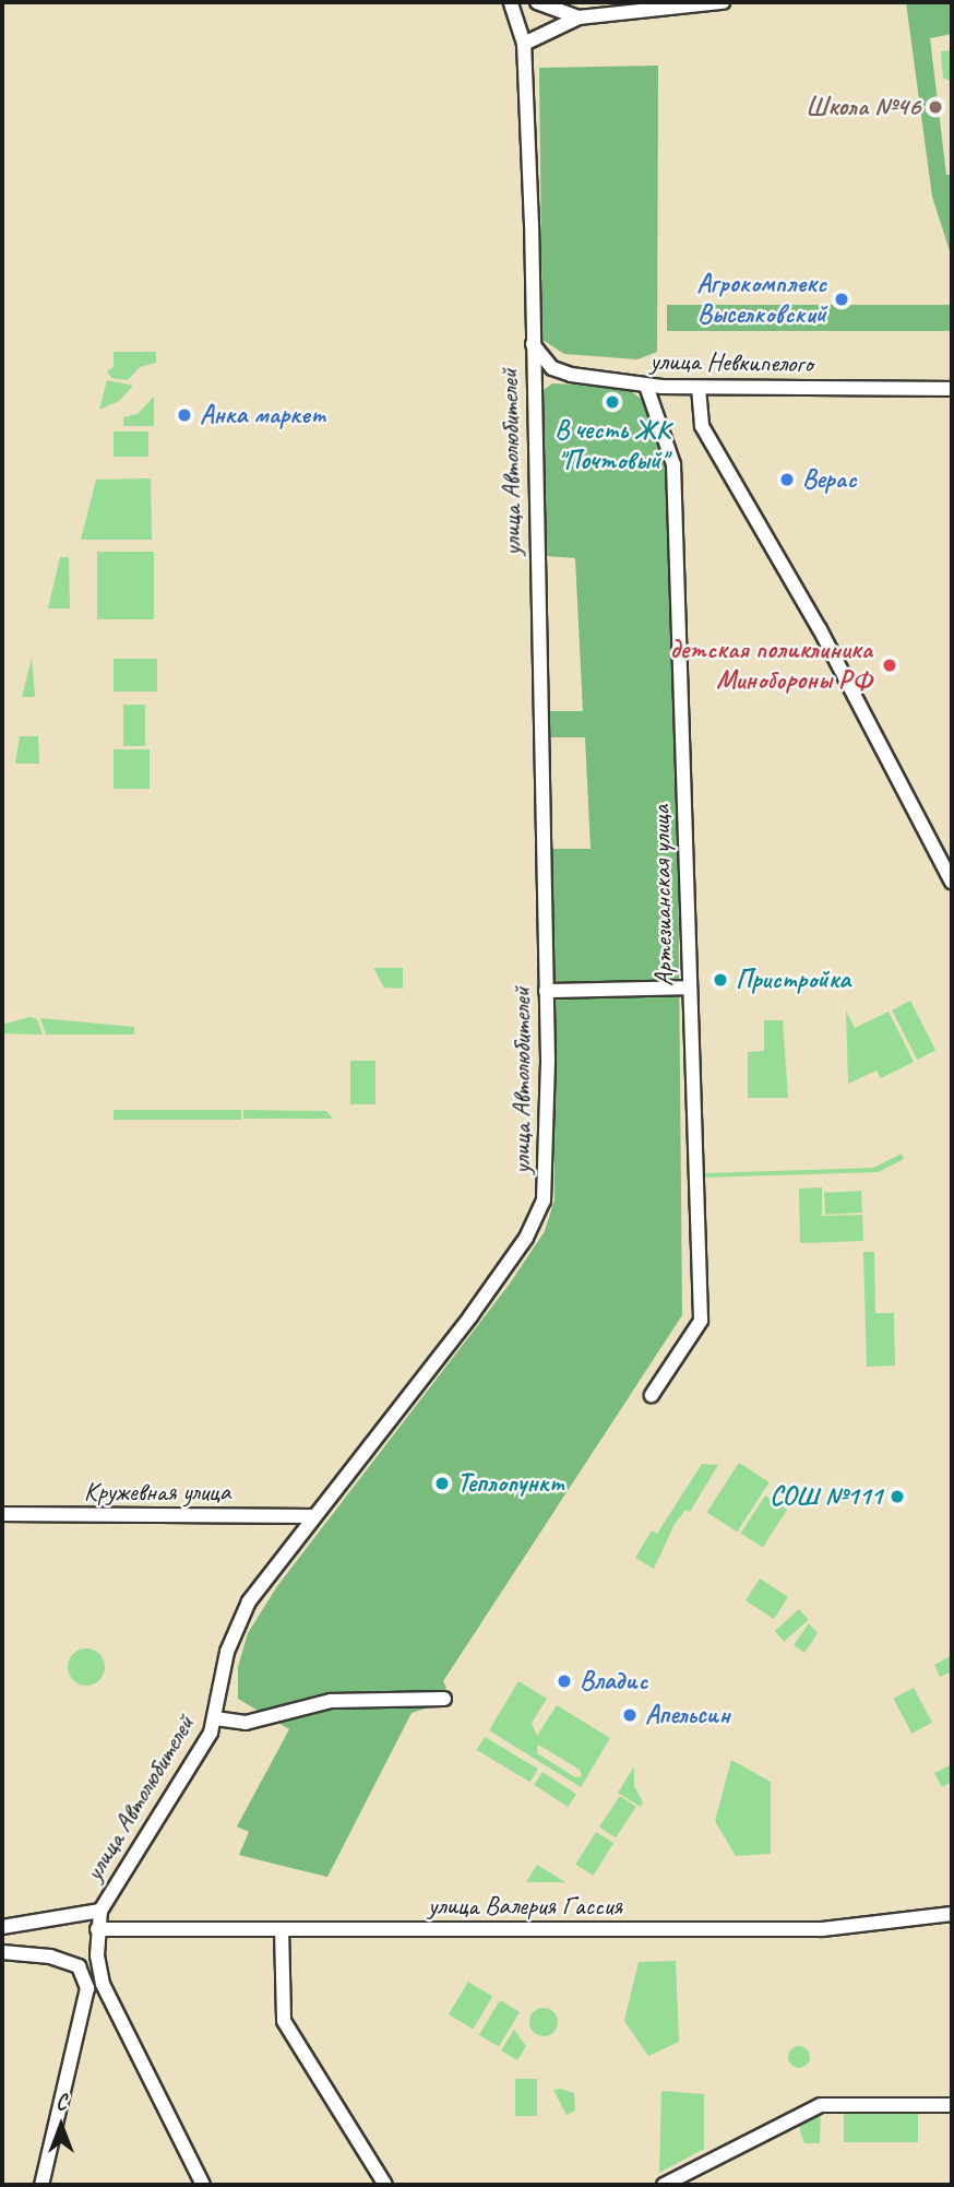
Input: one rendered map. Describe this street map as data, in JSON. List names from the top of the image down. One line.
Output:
{"streets":{"street":["улица Невкипелого","улица Автолюбителей","Артезианская улица","Кружевная улица","улица Валерия Гассия"]},"crossings":[["улица Невкипелого","улица Автолюбителей"],["улица Невкипелого","Артезианская улица"],["улица Автолюбителей","Кружевная улица"],["улица Автолюбителей","улица Валерия Гассия"]],"places":["Школа №46","Агрокомплекс Выселковский","В честь ЖК \"Почтовый\"","Анка маркет","Верас","детская поликлиника Минобороны РФ","Пристройка","Теплопункт","СОШ №111","Владис","Апельсин"],"north":"top"}
